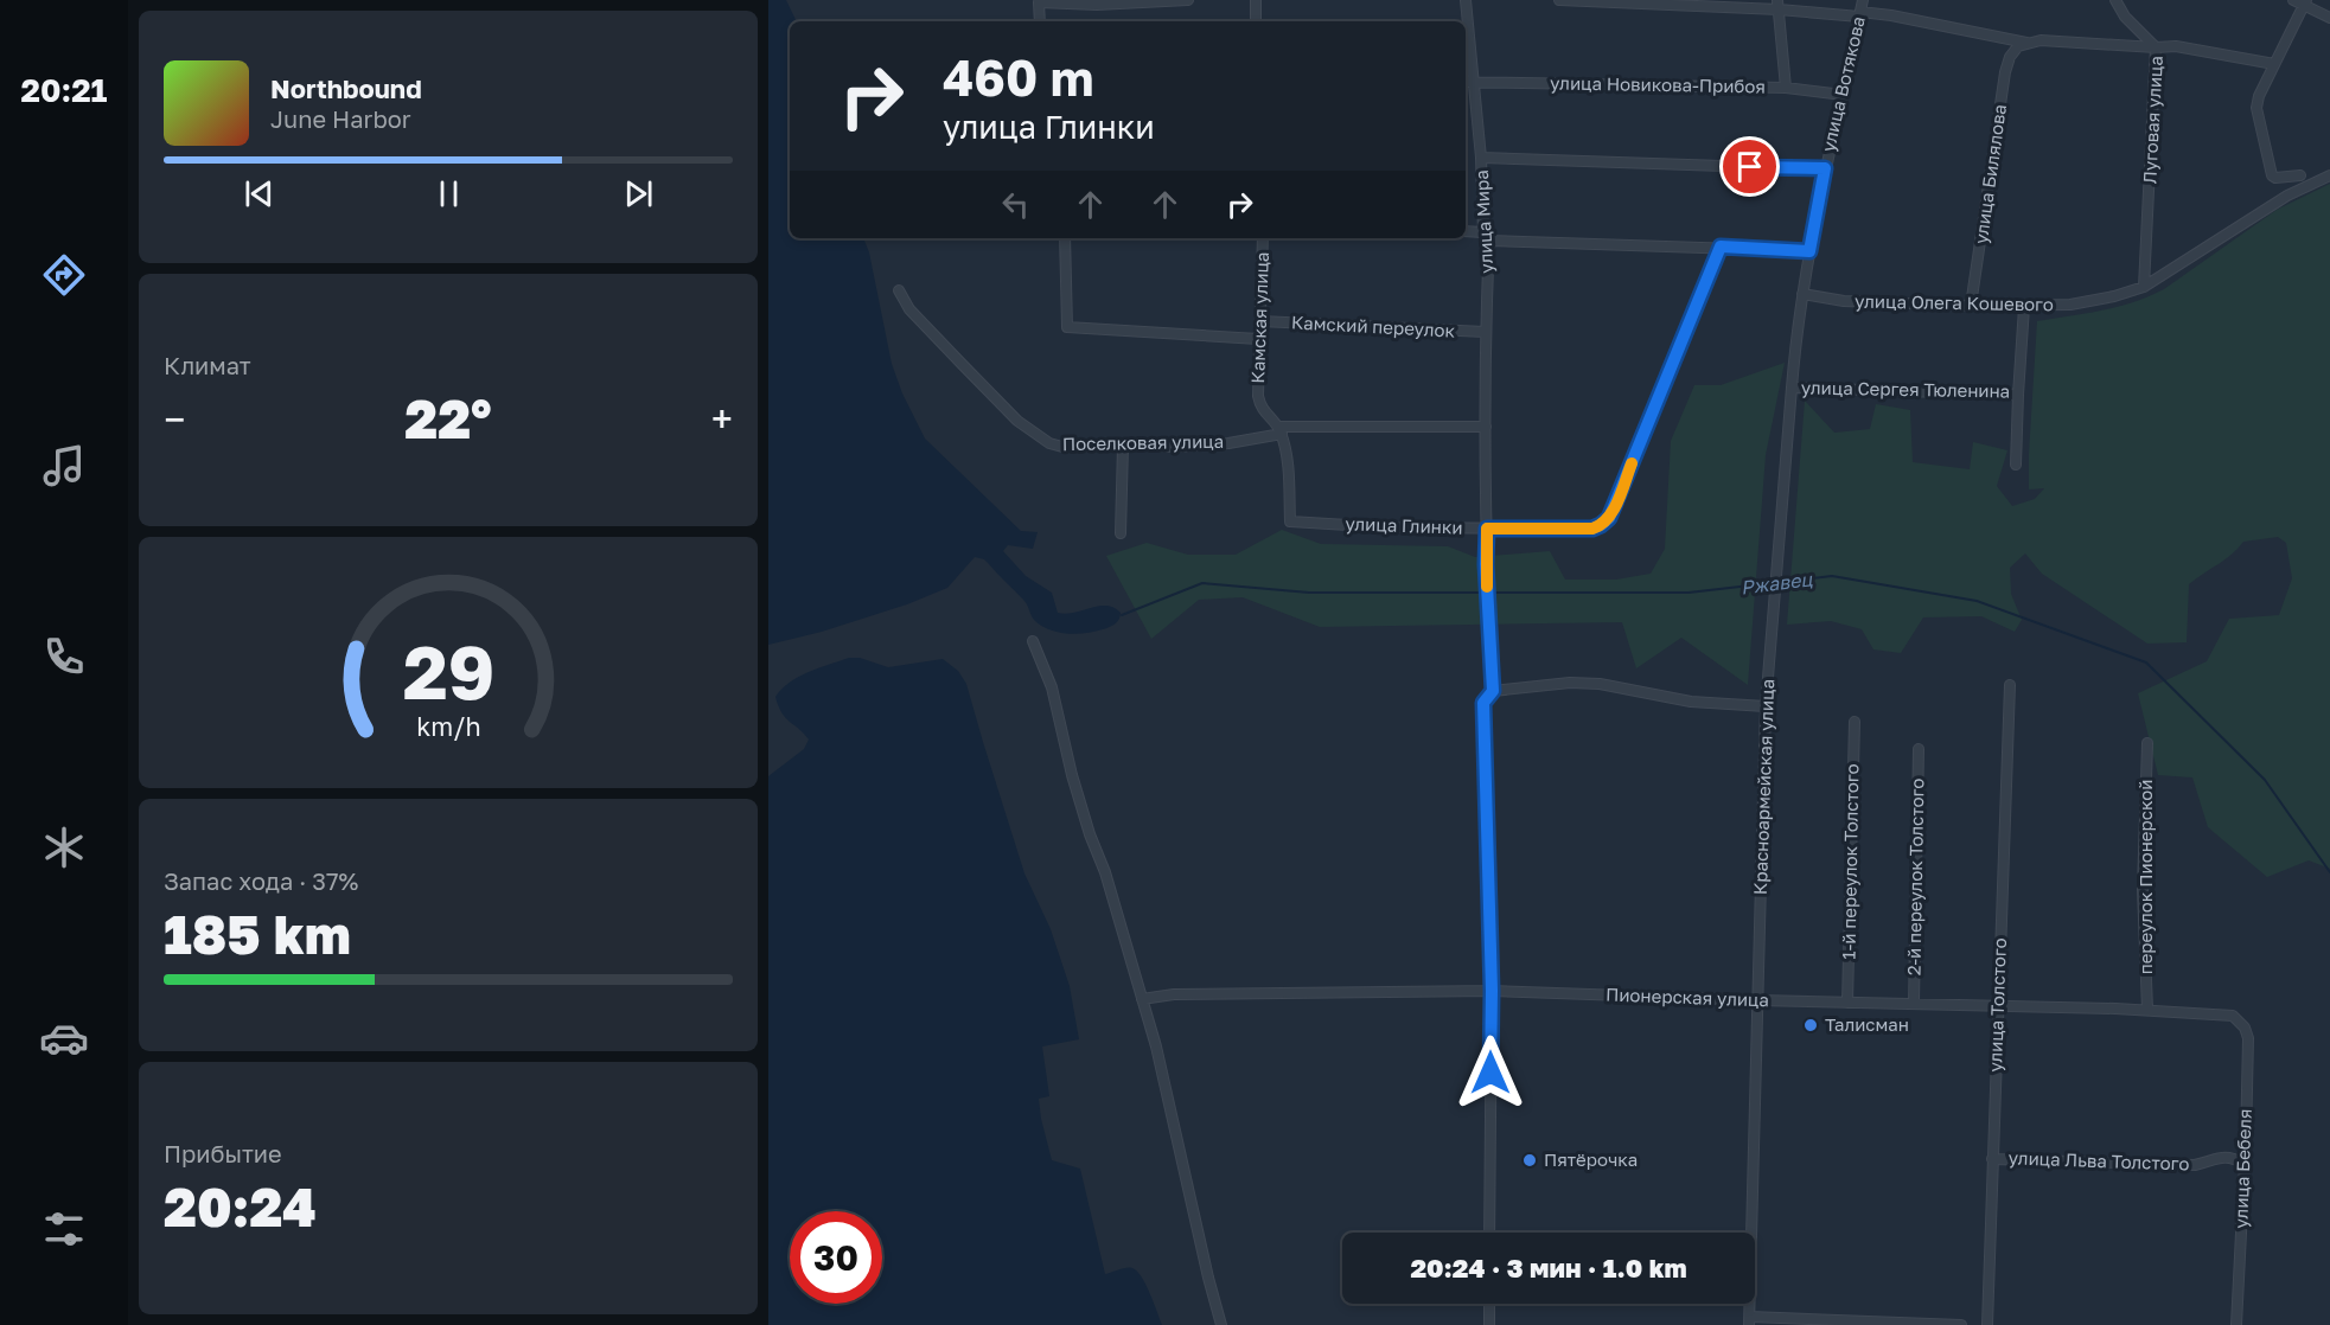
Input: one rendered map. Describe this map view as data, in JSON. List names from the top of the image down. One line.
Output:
{"streets":{"street":["улица Вотякова","улица Новикова-Прибоя","Луговая улица","улица Билялова","улица Мира","улица Олега Кошевого","Камская улица","Камский переулок","улица Сергея Тюленина","Поселковая улица","улица Глинки","Красноармейская улица","1-й переулок Толстого","2-й переулок Толстого","переулок Пионерской","Пионерская улица","улица Толстого","улица Льва Толстого","улица Бебеля"]},"crossings":[["улица Вотякова","улица Новикова-Прибоя"],["улица Вотякова","Красноармейская улица"],["улица Новикова-Прибоя","улица Мира"],["Луговая улица","улица Олега Кошевого"],["улица Билялова","улица Олега Кошевого"],["улица Мира","Камский переулок"],["улица Мира","Поселковая улица"],["улица Мира","улица Глинки"],["улица Мира","Пионерская улица"],["улица Олега Кошевого","улица Сергея Тюленина"],["улица Олега Кошевого","Красноармейская улица"],["Камская улица","Камский переулок"],["Камская улица","Поселковая улица"],["Камская улица","улица Глинки"],["улица Сергея Тюленина","Красноармейская улица"],["Поселковая улица","улица Глинки"],["Красноармейская улица","Пионерская улица"],["1-й переулок Толстого","Пионерская улица"],["2-й переулок Толстого","Пионерская улица"],["переулок Пионерской","Пионерская улица"],["Пионерская улица","улица Толстого"],["Пионерская улица","улица Бебеля"],["улица Толстого","улица Льва Толстого"],["улица Льва Толстого","улица Бебеля"]],"water":["Ржавец"],"places":["Талисман","Пятёрочка"],"page":{"tabs":"20:21","turn":["460 m","улица Глинки"],"song":["Northbound","June Harbor"],"tile":["Климат",["Запас хода · 37%","185 km"],["Прибытие","20:24"]],"heat":["−","22°","+"],"limit":"30","trip":"20:24 · 3 мин · 1.0 km","gauge":["29","km/h"]}}
